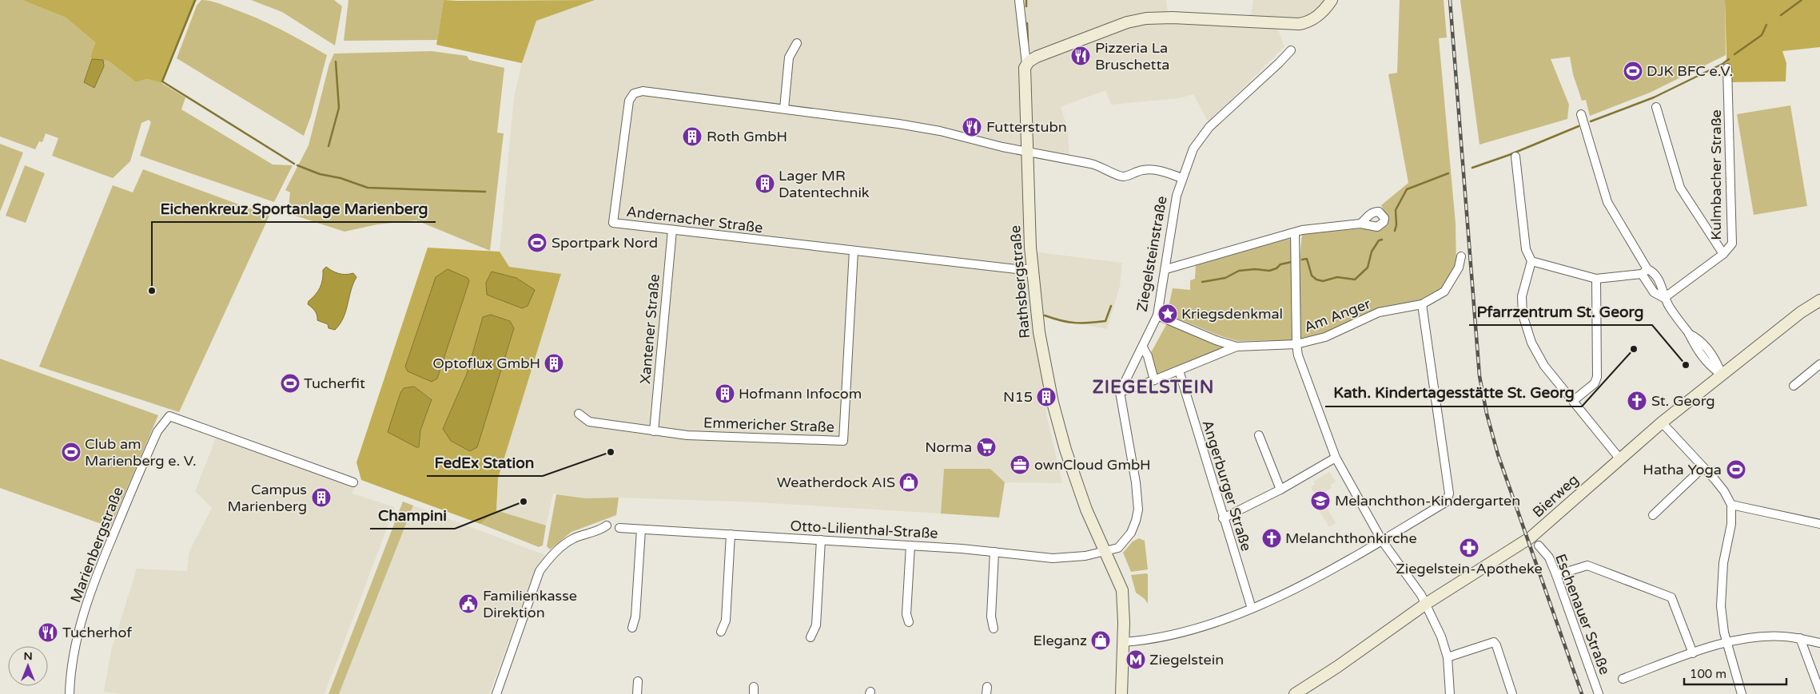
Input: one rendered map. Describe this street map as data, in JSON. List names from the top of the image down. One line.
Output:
{"streets":{"street":["Kulmbacher Straße","Andernacher Straße","Ziegelsteinstraße","Rathsbergstraße","Am Anger","Xantener Straße","Emmericher Straße","Angerburger Straße","Bierweg","Otto-Lilienthal-Straße","Marienbergstraße","Eschenauer Straße"]},"crossings":[["Andernacher Straße","Ziegelsteinstraße"],["Andernacher Straße","Rathsbergstraße"],["Andernacher Straße","Xantener Straße"],["Andernacher Straße","Emmericher Straße"],["Ziegelsteinstraße","Am Anger"],["Rathsbergstraße","Otto-Lilienthal-Straße"],["Am Anger","Angerburger Straße"],["Xantener Straße","Emmericher Straße"]],"districts":["ZIEGELSTEIN"],"places":{"restaurant":["Pizzeria La Bruschetta","Futterstubn","Tucherhof"],"sports":["DJK BFC e.V.","Sportpark Nord","Tucherfit","Club am Marienberg e. V.","Hatha Yoga"],"building":["Roth GmbH","Lager MR Datentechnik","Optoflux GmbH","Hofmann Infocom","N15","Campus Marienberg"],"other":["Eichenkreuz Sportanlage Marienberg","Kath. Kindertagesstätte St. Georg","Pfarrzentrum St. Georg","FedEx Station","Champini"],"place":["Kriegsdenkmal"],"church":["St. Georg","Melanchthonkirche"],"supermarket":["Norma"],"office":["ownCloud GmbH"],"shop":["Weatherdock AIS","Eleganz"],"school or university":["Melanchthon-Kindergarten"],"pharmacy":["Ziegelstein-Apotheke"],"public building":["Familienkasse Direktion"],"metro station":["Ziegelstein"]},"scale_bar":"100 m","north":"top"}
